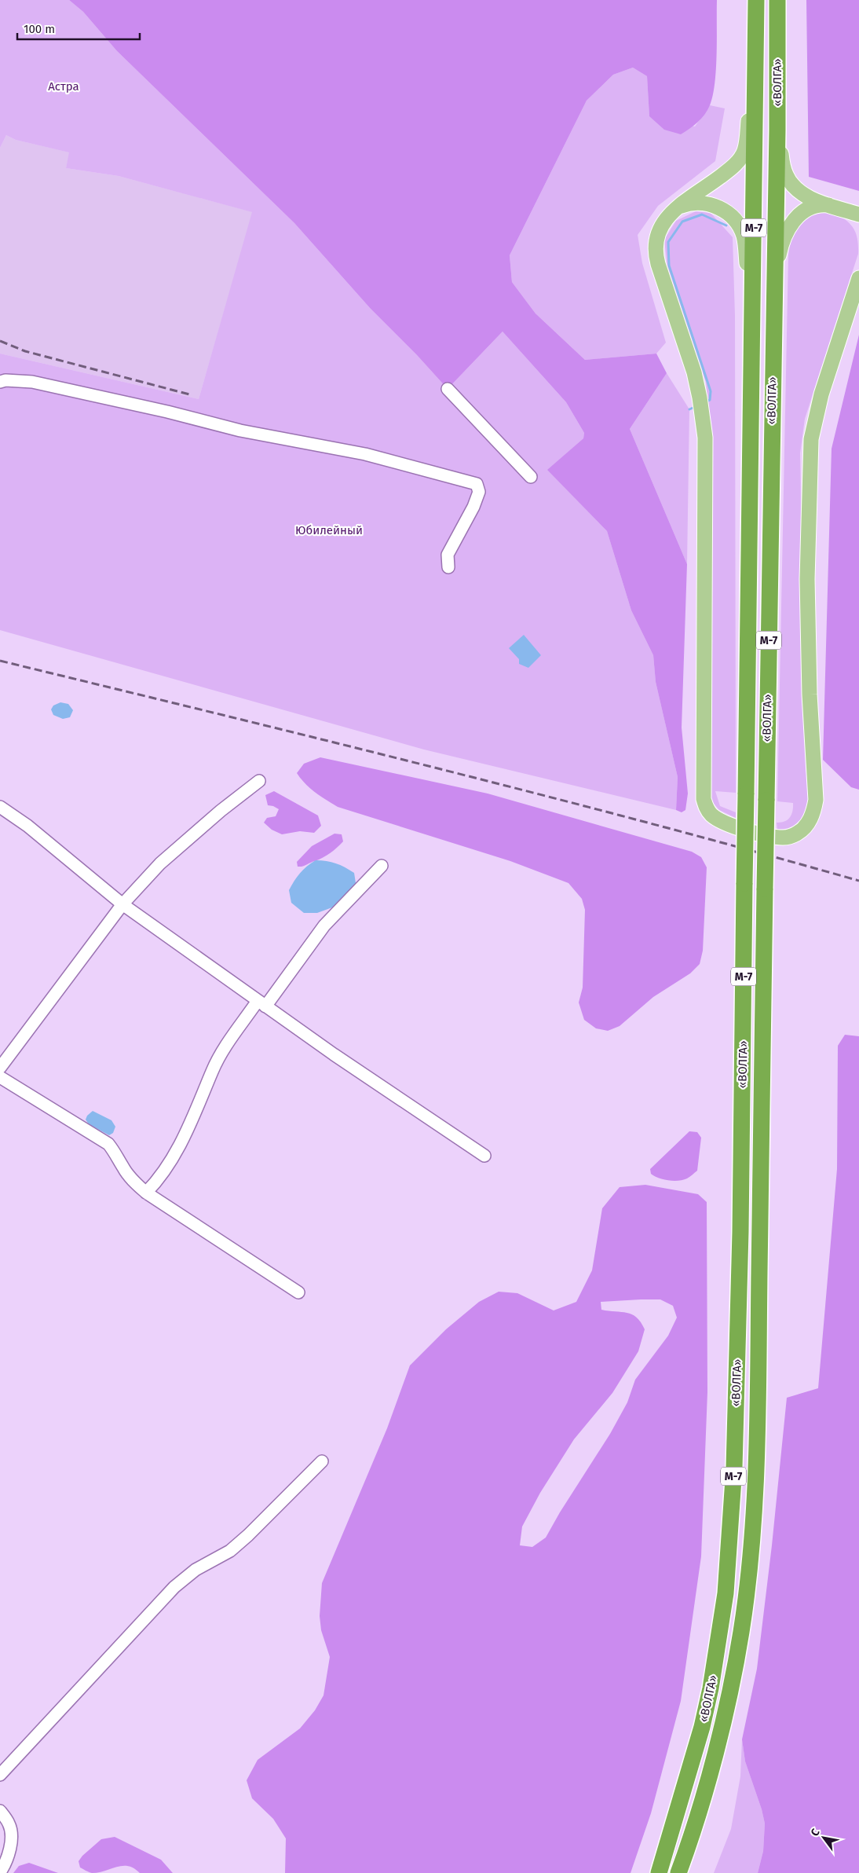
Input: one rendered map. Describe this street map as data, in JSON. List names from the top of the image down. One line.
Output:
{"streets":{"highway":["«ВОЛГА»","М-7"]},"parks":["Астра","Юбилейный"],"scale_bar":"100 m","north":"top left"}
